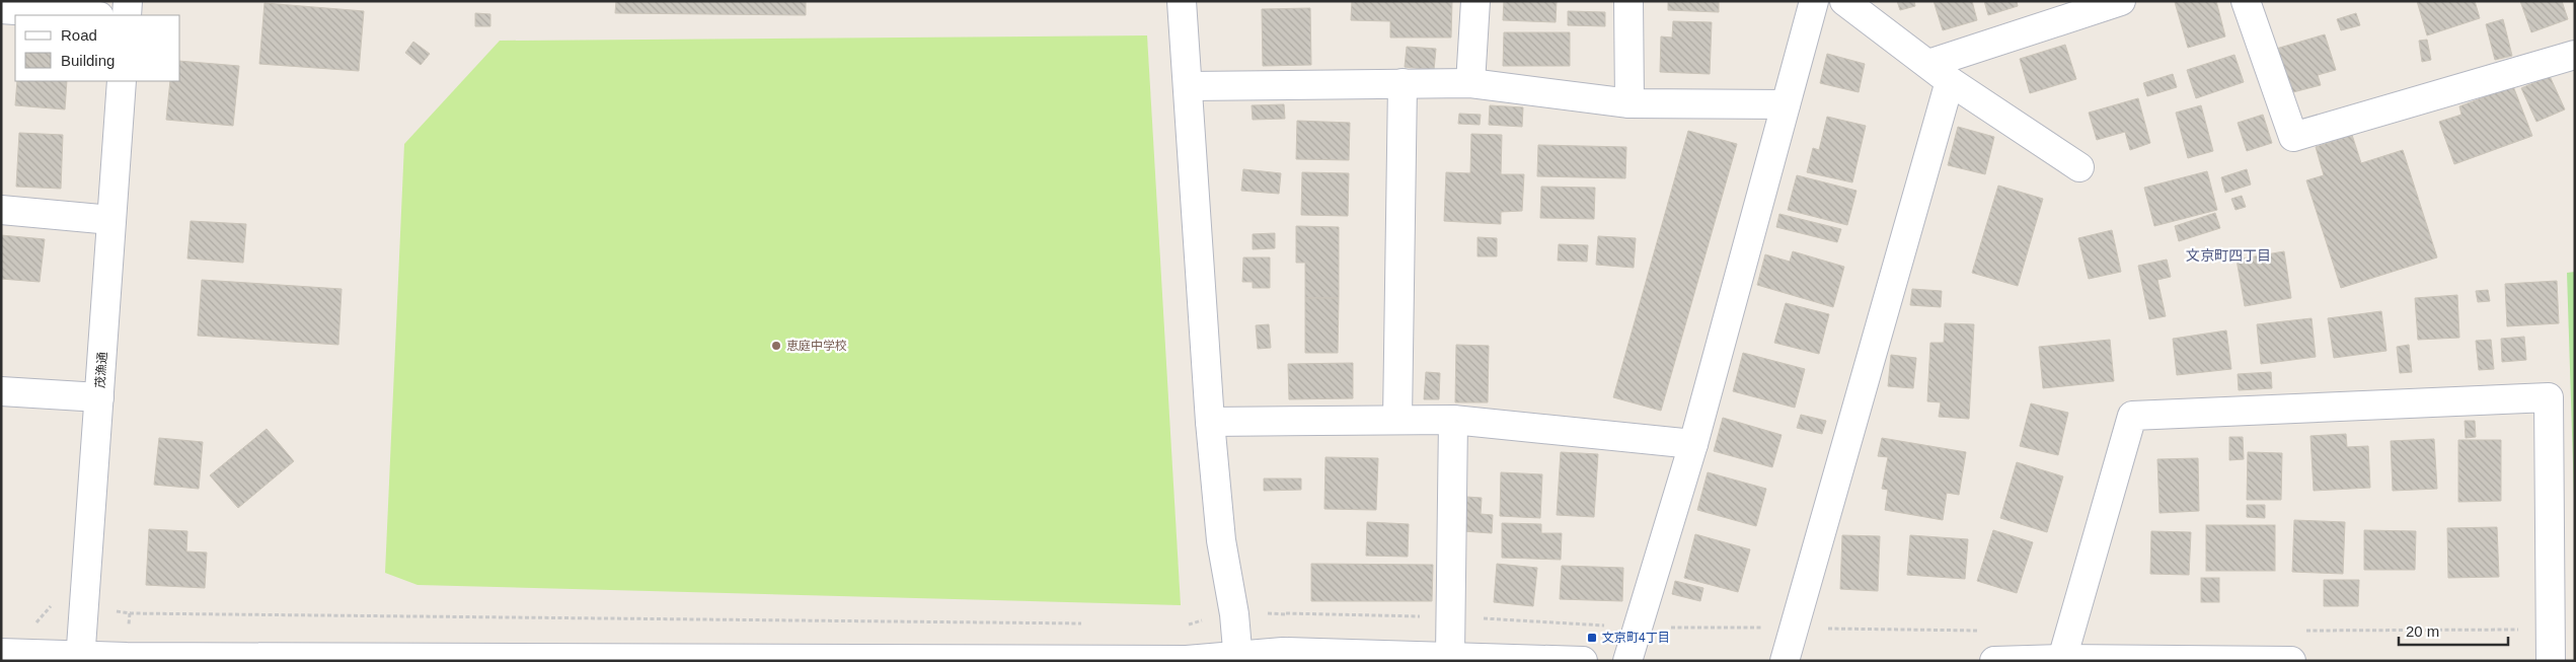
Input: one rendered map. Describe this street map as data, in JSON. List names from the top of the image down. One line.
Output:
{"streets":{"street":["茂漁通"]},"districts":["文京町四丁目"],"places":{"other":["恵庭中学校"],"transit":["文京町4丁目"]},"legend":["Road","Building"],"scale_bar":"20 m"}
